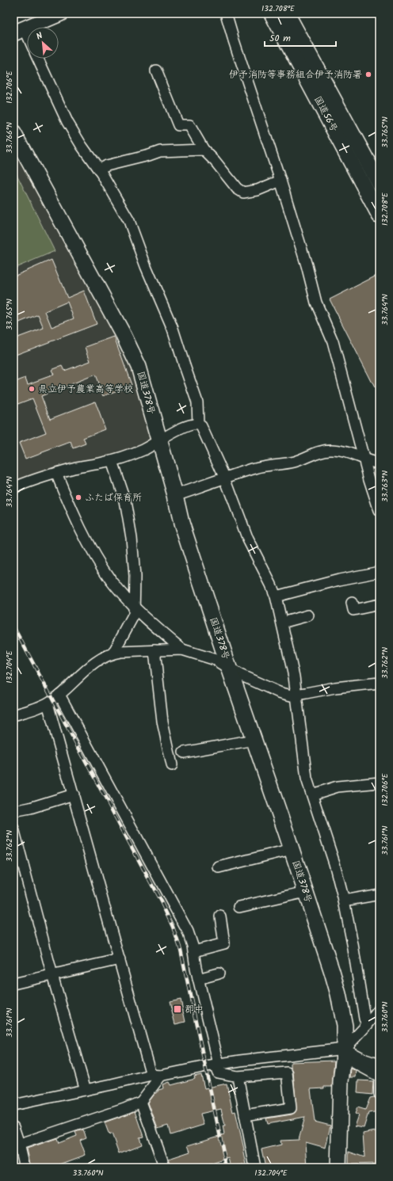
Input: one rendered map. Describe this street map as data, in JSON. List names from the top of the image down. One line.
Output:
{"streets":{"highway":["国道56号","国道378号"]},"places":{"other":["伊予消防等事務組合伊予消防署","県立伊予農業高等学校","ふたば保育所"],"transit":["郡中"]},"scale_bar":"50 m","north":"top left","coordinates":["132.708°E","132.706°E","33.765°N","33.766°N","33.764°N","33.763°N","33.762°N","132.704°E","33.761°N","33.760°N"]}
